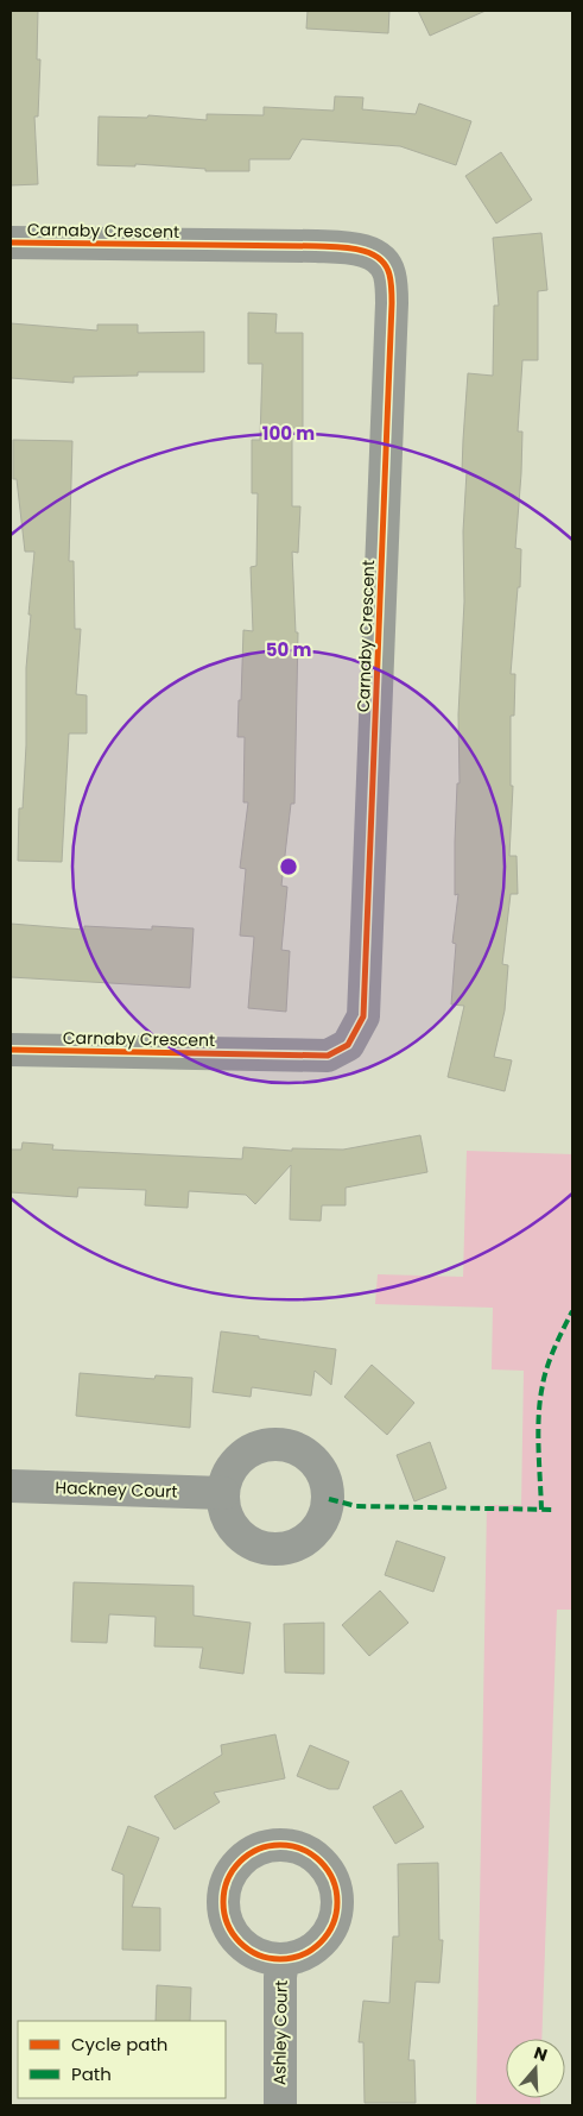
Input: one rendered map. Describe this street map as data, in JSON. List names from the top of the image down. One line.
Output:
{"streets":{"street":["Carnaby Crescent","Hackney Court","Ashley Court"]},"legend":["Cycle path","Path"],"north":"top","rings":["100 m","50 m"]}
